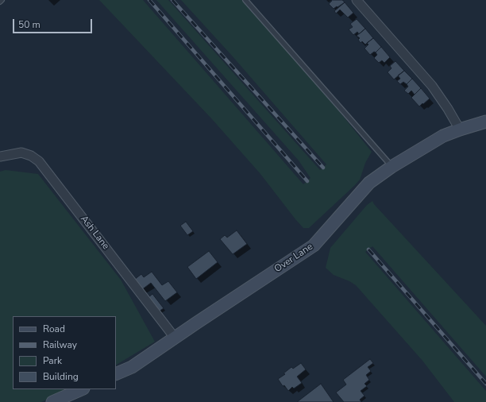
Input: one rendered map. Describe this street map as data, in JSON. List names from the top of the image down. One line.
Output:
{"streets":{"street":["Ash Lane","Over Lane"]},"crossings":[["Ash Lane","Over Lane"]],"legend":["Road","Railway","Park","Building"],"scale_bar":"50 m"}
